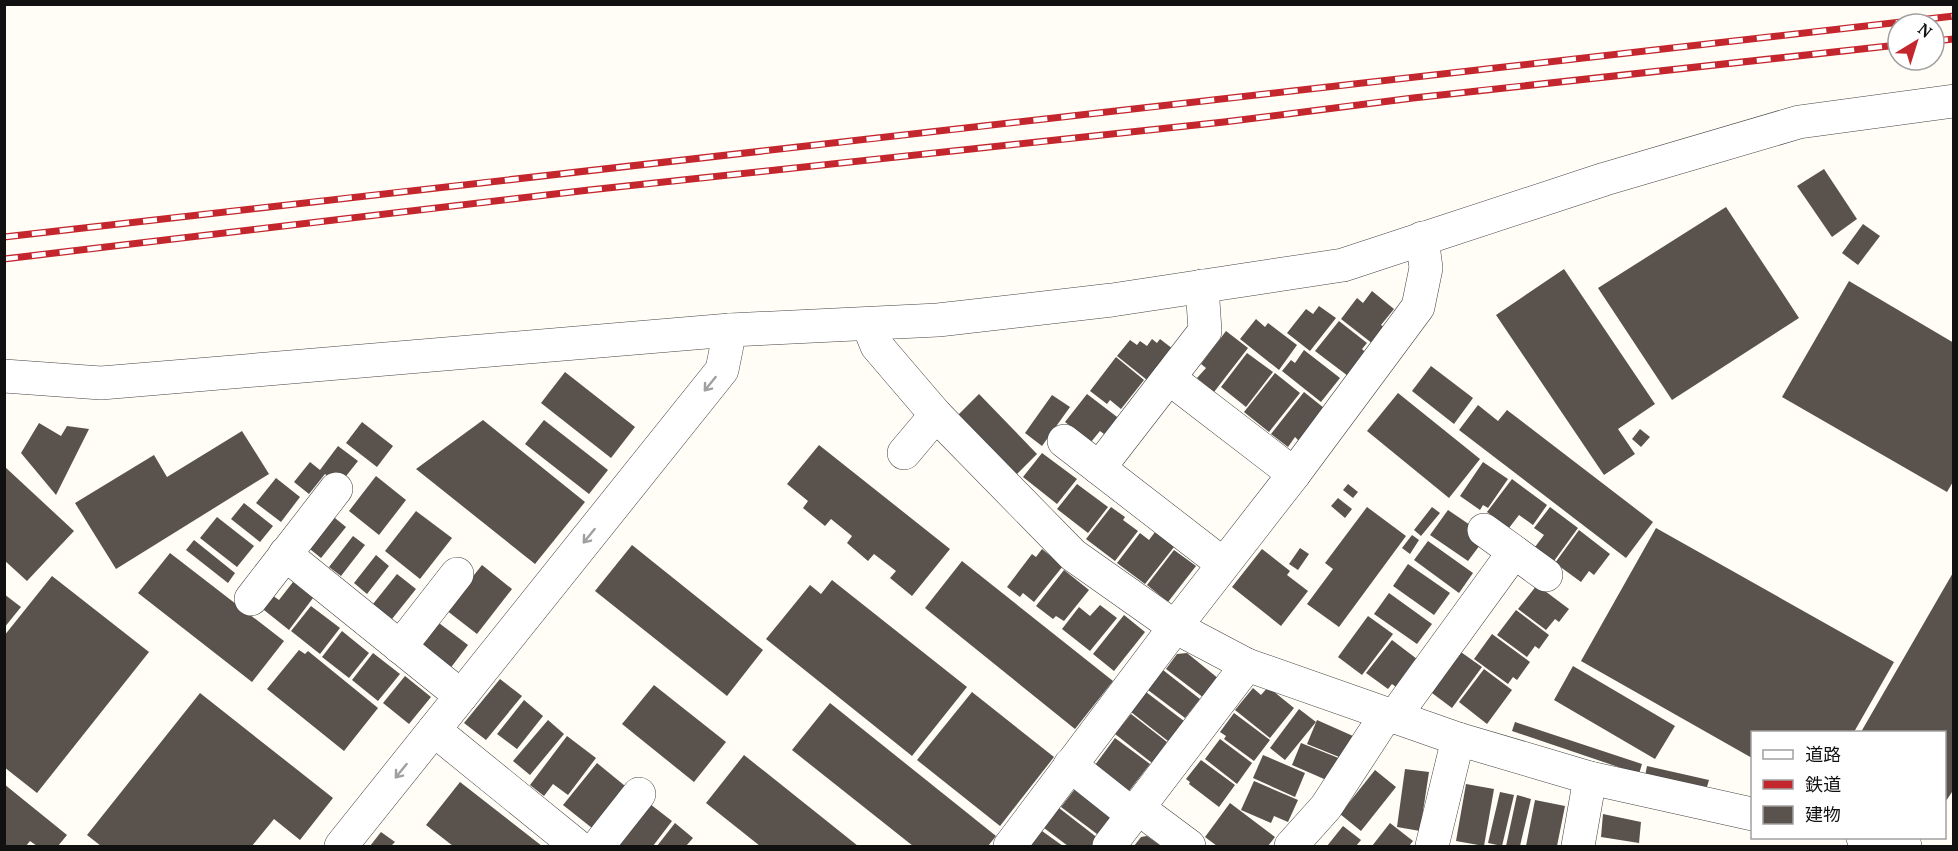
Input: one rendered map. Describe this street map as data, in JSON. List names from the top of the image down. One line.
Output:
{"legend":["道路","鉄道","建物"],"north":"top right"}
